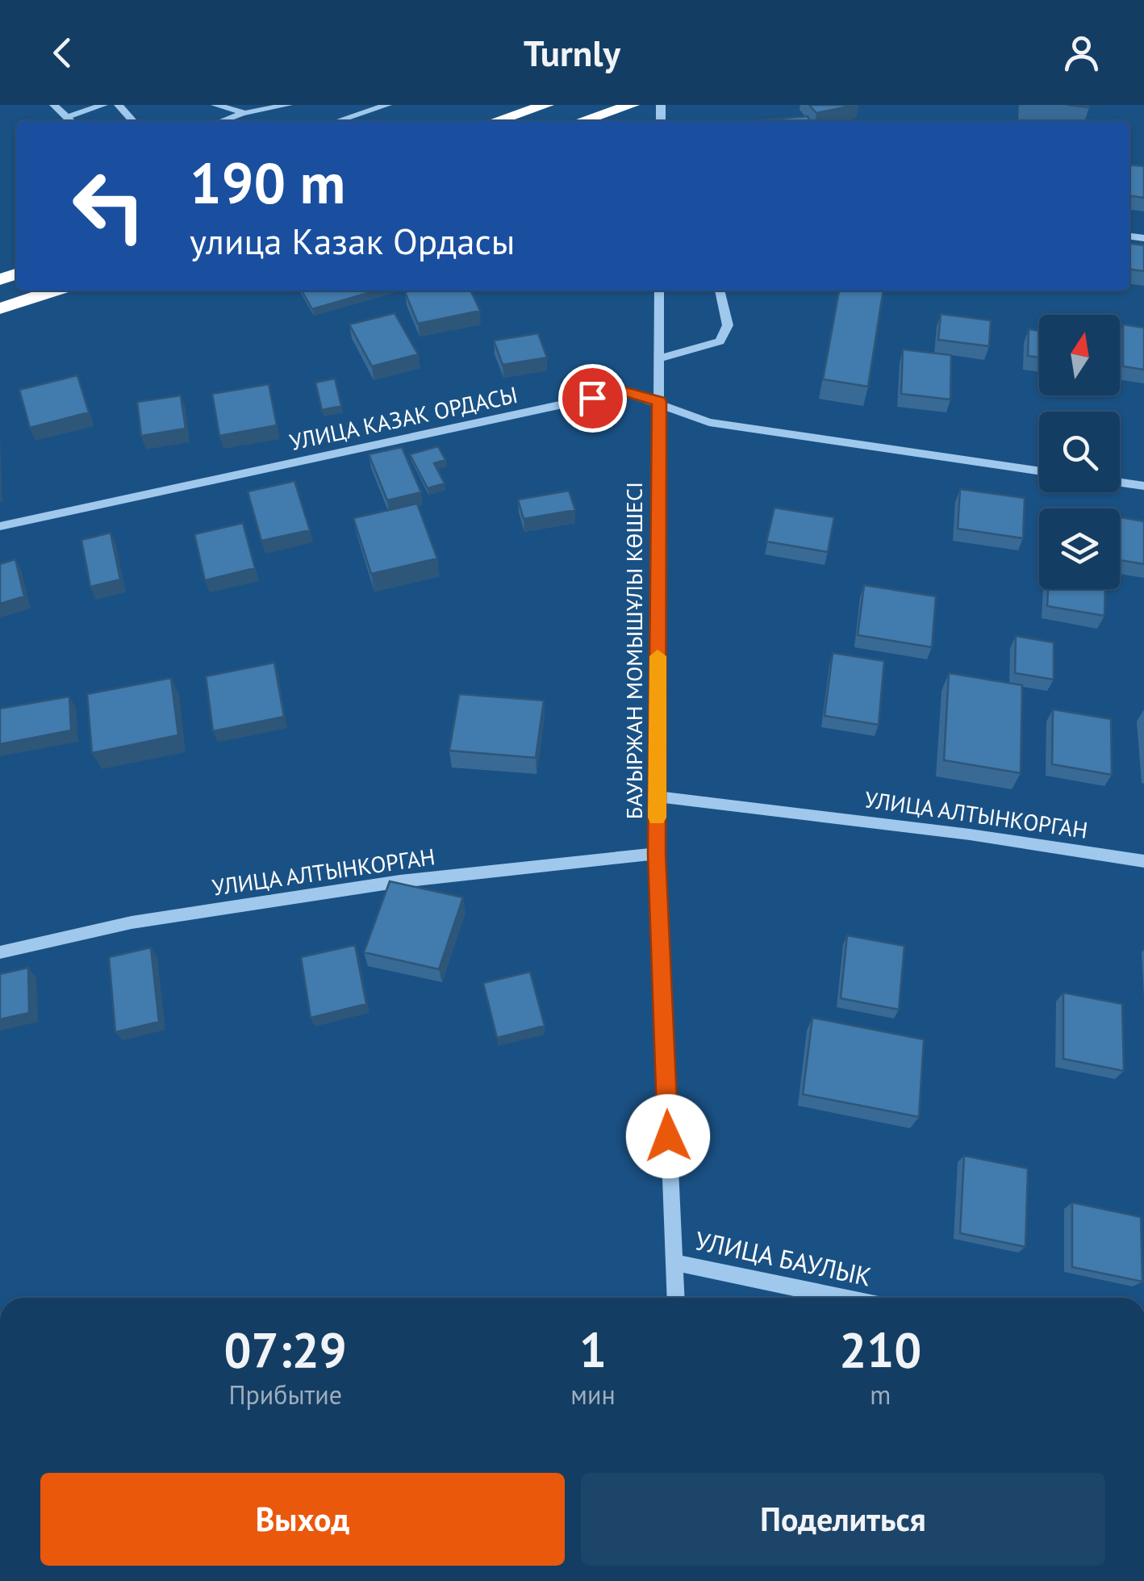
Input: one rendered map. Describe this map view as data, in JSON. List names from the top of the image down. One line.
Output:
{"streets":{"street":["УЛИЦА КАЗАК ОРДАСЫ","БАУЫРЖАН МОМЫШҰЛЫ КӨШЕСІ","УЛИЦА АЛТЫНКОРГАН","УЛИЦА БАУЛЫК"]},"crossings":[["УЛИЦА КАЗАК ОРДАСЫ","БАУЫРЖАН МОМЫШҰЛЫ КӨШЕСІ"],["БАУЫРЖАН МОМЫШҰЛЫ КӨШЕСІ","УЛИЦА АЛТЫНКОРГАН"],["БАУЫРЖАН МОМЫШҰЛЫ КӨШЕСІ","УЛИЦА БАУЛЫК"]],"north":"top","page":{"header":"Turnly","turn":["190 m","улица Казак Ордасы"],"eta":["07:29","Прибытие","1","мин","210","m"],"buttons":["Выход","Поделиться"]}}
